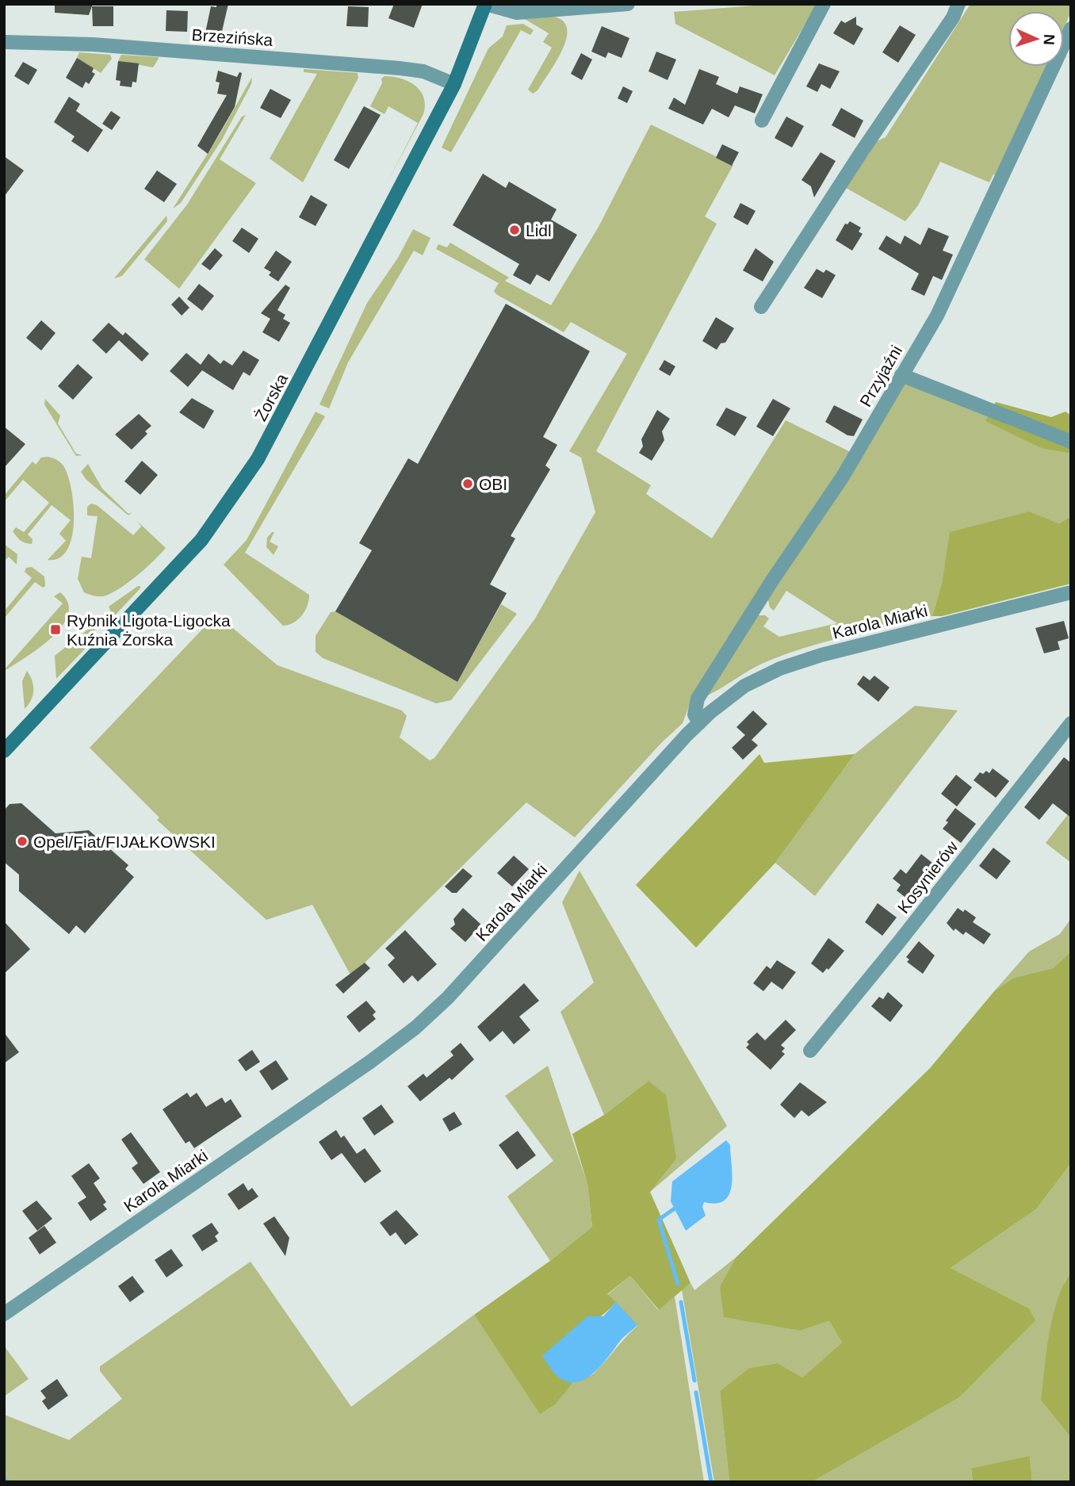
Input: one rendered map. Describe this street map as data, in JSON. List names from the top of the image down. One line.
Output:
{"streets":{"main road":["Żorska"],"street":["Brzezińska","Przyjaźni","Karola Miarki","Kosynierów"]},"crossings":[["Brzezińska","Żorska"],["Przyjaźni","Karola Miarki"]],"places":{"other":["Lidl","OBI","Opel/Fiat/FIJAŁKOWSKI"],"transit":["Rybnik Ligota-Ligocka Kuźnia Żorska"]},"north":"right"}
